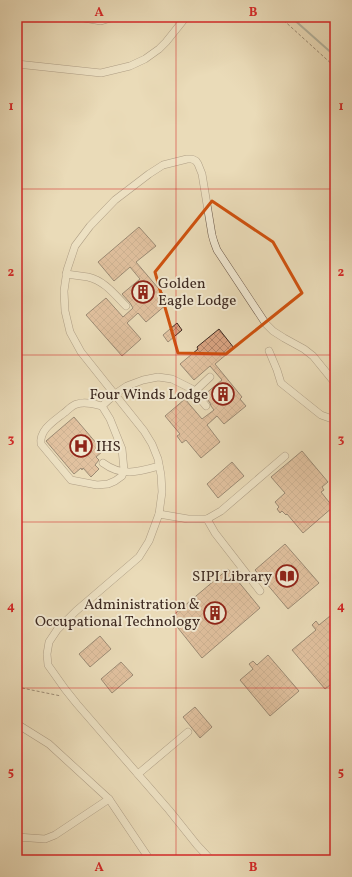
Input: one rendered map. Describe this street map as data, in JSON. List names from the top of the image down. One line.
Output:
{"places":{"building":["Golden Eagle Lodge","Four Winds Lodge","Administration & Occupational Technology"],"hospital":["IHS"],"library":["SIPI Library"]},"grid":{"columns":["A","B"],"rows":["1","2","3","4","5"]}}
